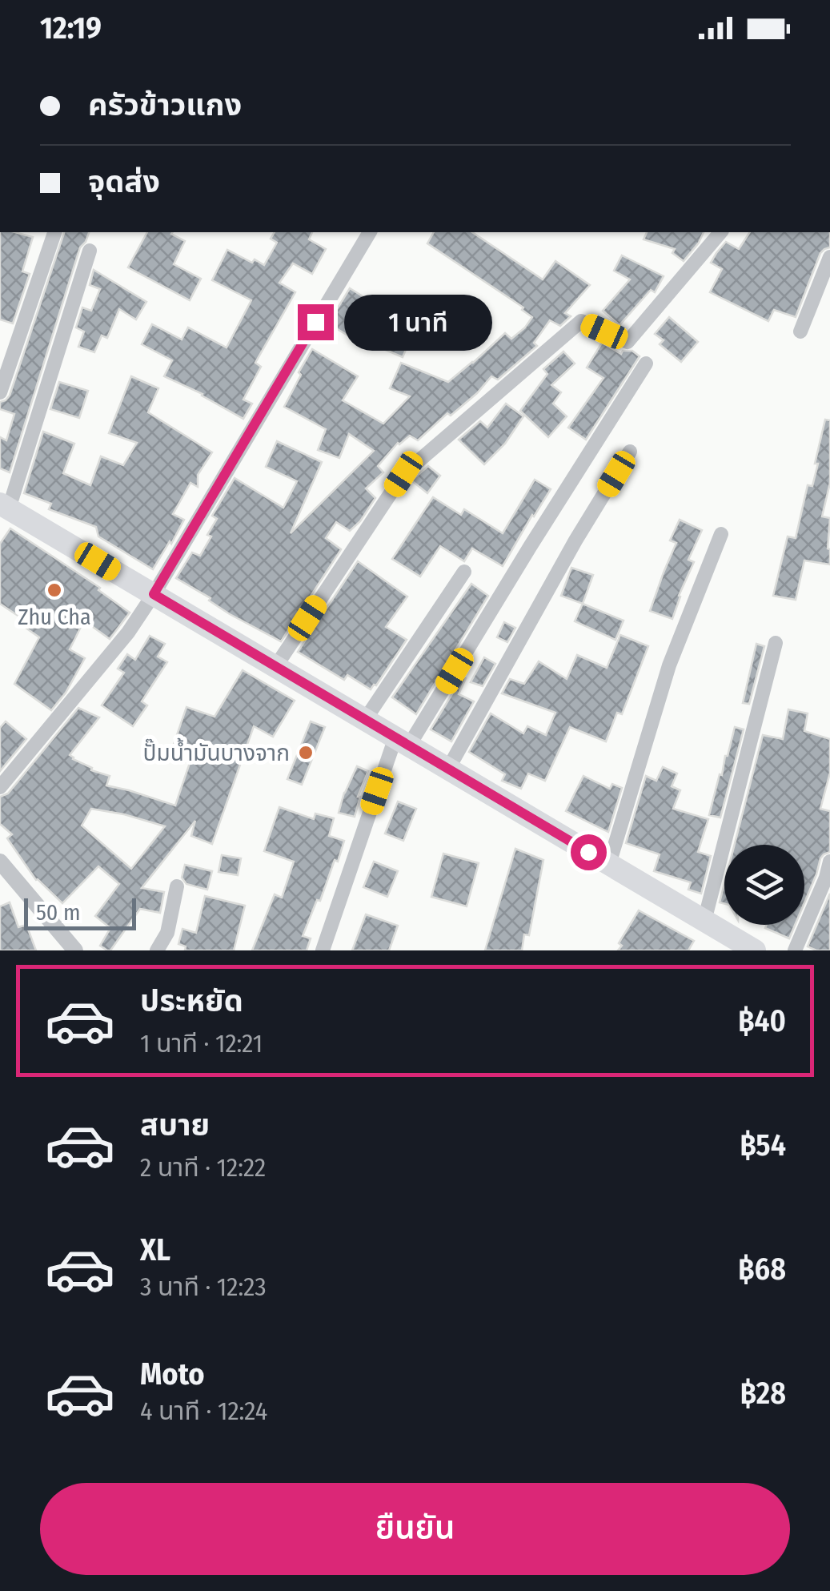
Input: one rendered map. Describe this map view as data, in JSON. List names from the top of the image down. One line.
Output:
{"places":["Zhu Cha","ปั๊มน้ำมันบางจาก"],"scale_bar":"50 m","page":{"status":"12:19","banner":["ครัวข้าวแกง","จุดส่ง"],"bubble":"1 นาที","scale":"50 m","list":[{"name":"ประหยัด","note":"1 นาที · 12:21","value":"฿40"},{"name":"สบาย","note":"2 นาที · 12:22","value":"฿54"},{"name":"XL","note":"3 นาที · 12:23","value":"฿68"},{"name":"Moto","note":"4 นาที · 12:24","value":"฿28"}],"buttons":"ยืนยัน"}}
